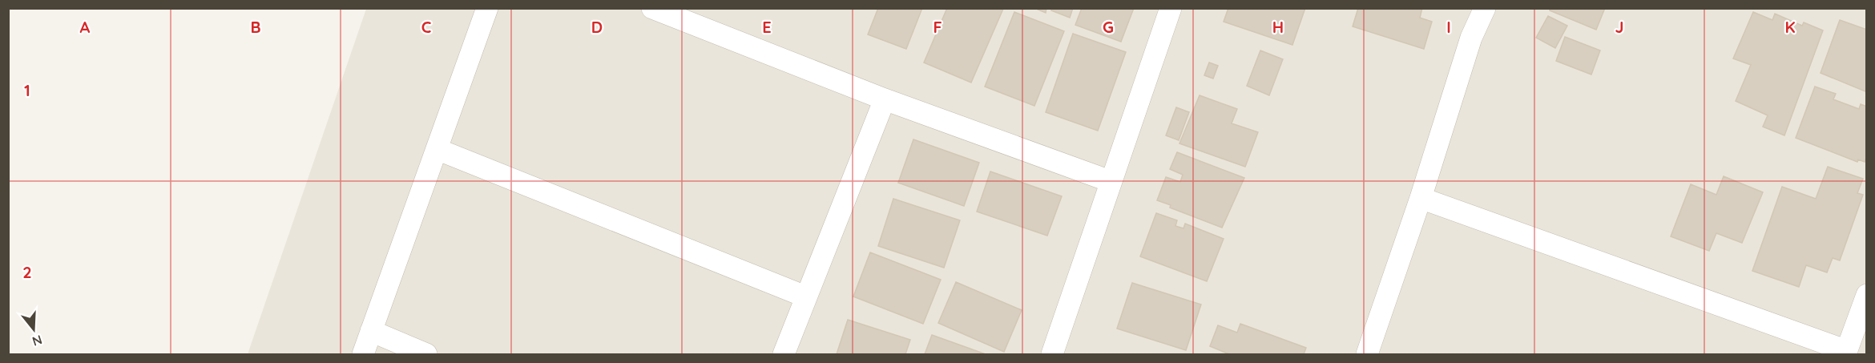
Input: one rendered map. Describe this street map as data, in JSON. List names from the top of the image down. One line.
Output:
{"north":"bottom","grid":{"columns":["A","B","C","D","E","F","G","H","I","J","K"],"rows":["1","2"]}}
